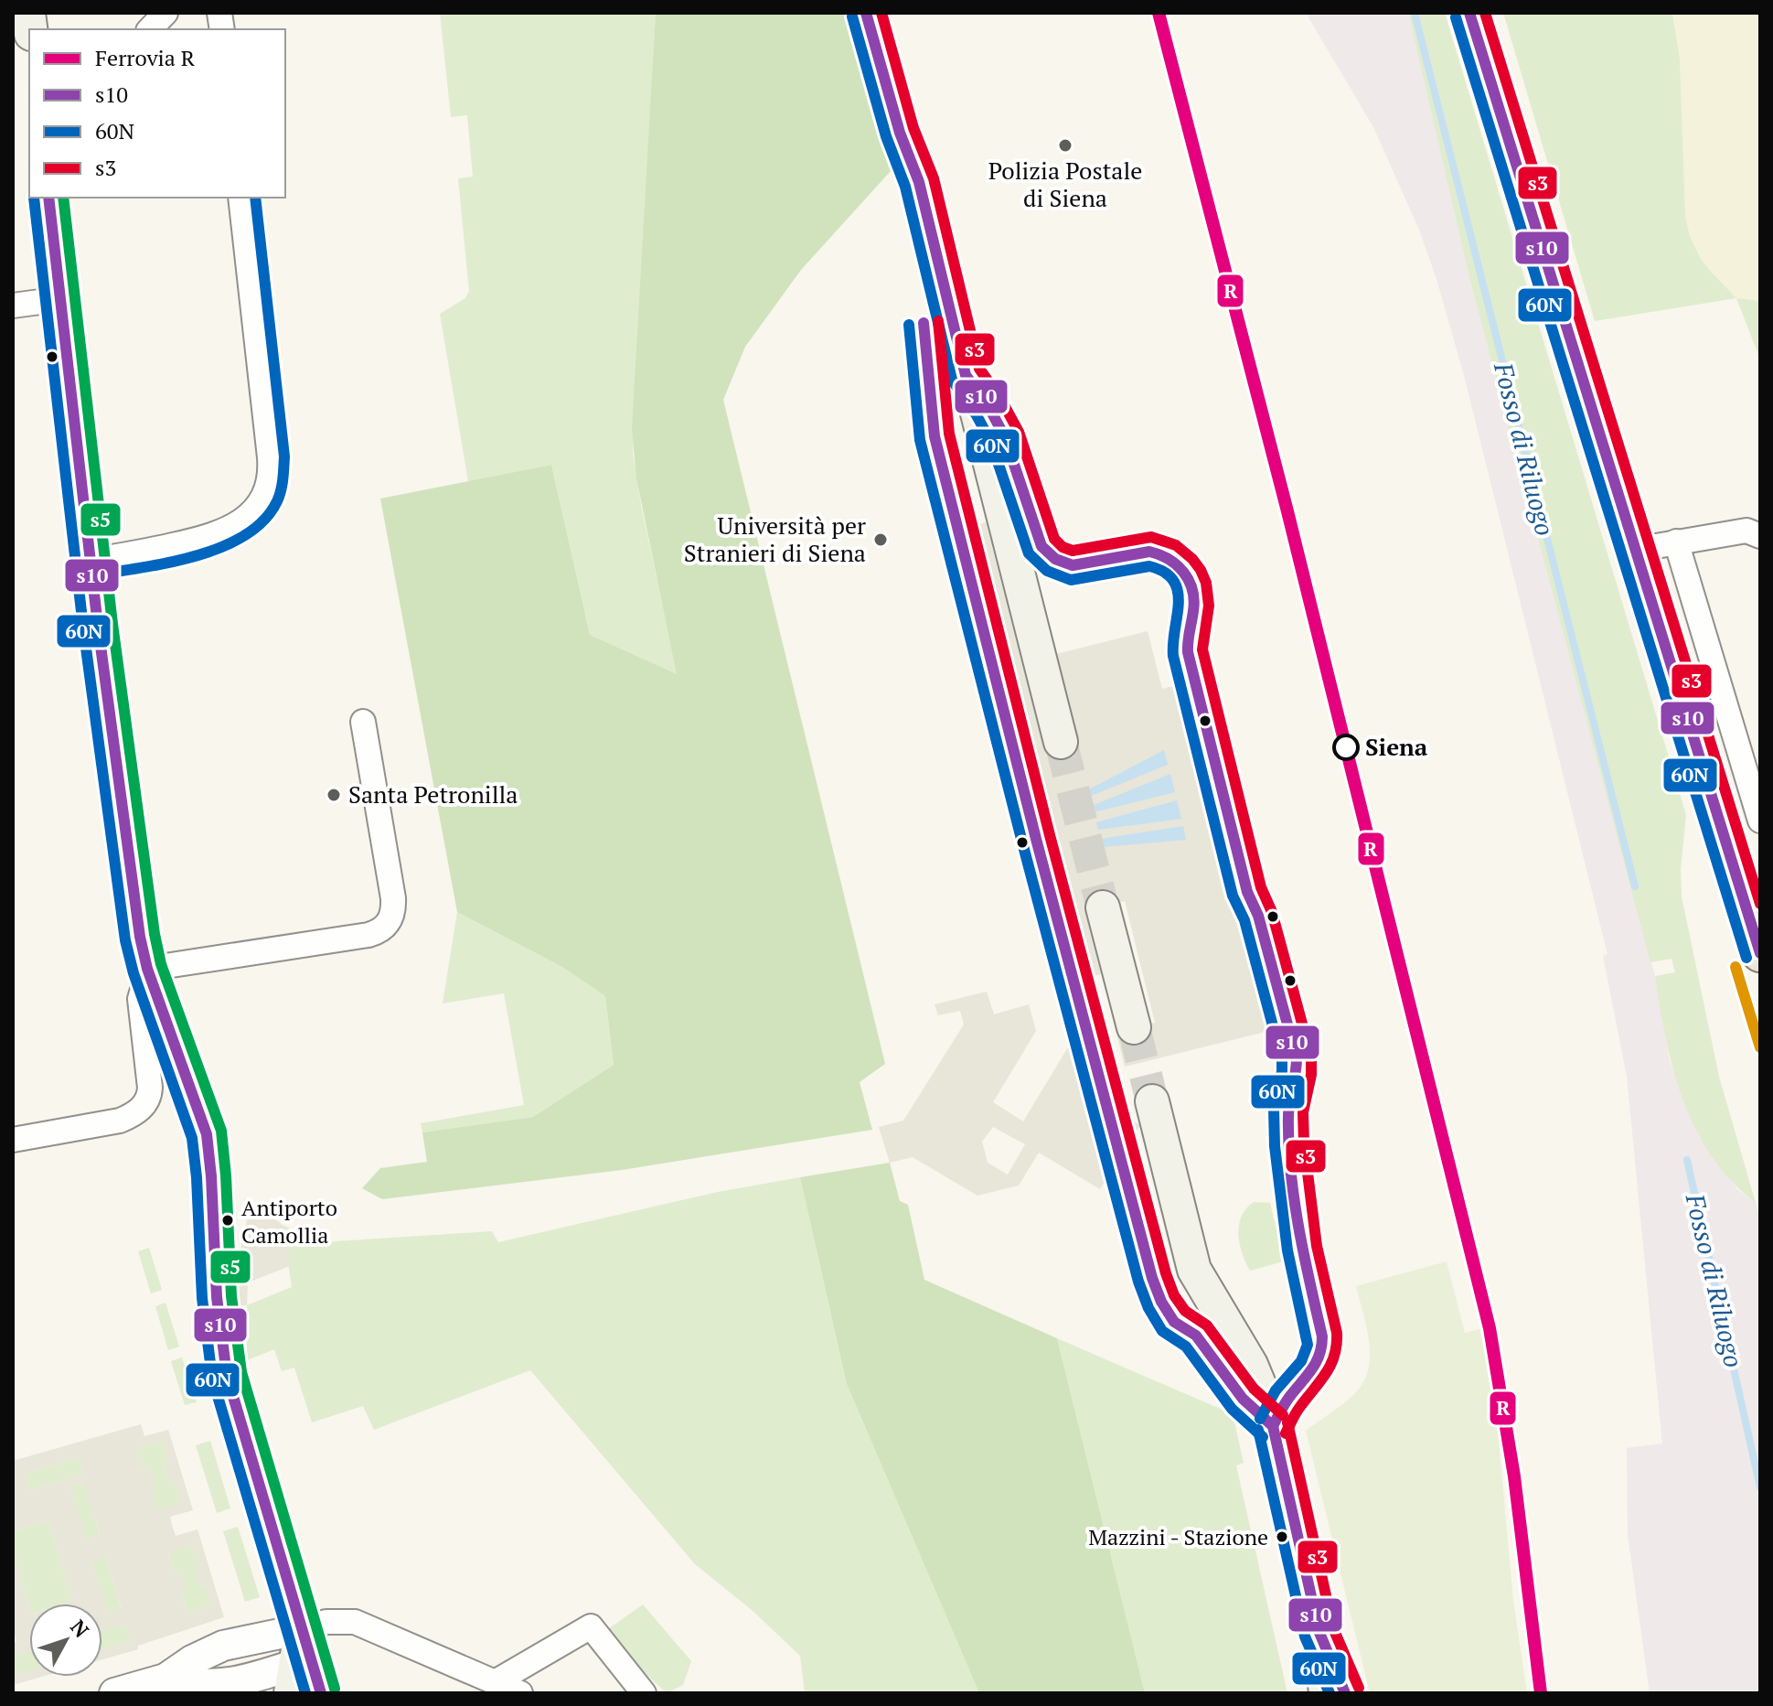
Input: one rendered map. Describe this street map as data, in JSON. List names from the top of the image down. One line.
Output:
{"water":["Fosso di Riluogo"],"places":["Polizia Postale di Siena","Università per Stranieri di Siena","Siena","Santa Petronilla","Antiporto Camollia","Mazzini - Stazione"],"lines":["rail line R","transit line s10","transit line s3","transit line 60N","transit line s5"],"legend":["Ferrovia R","s10","60N","s3"],"north":"top right"}
